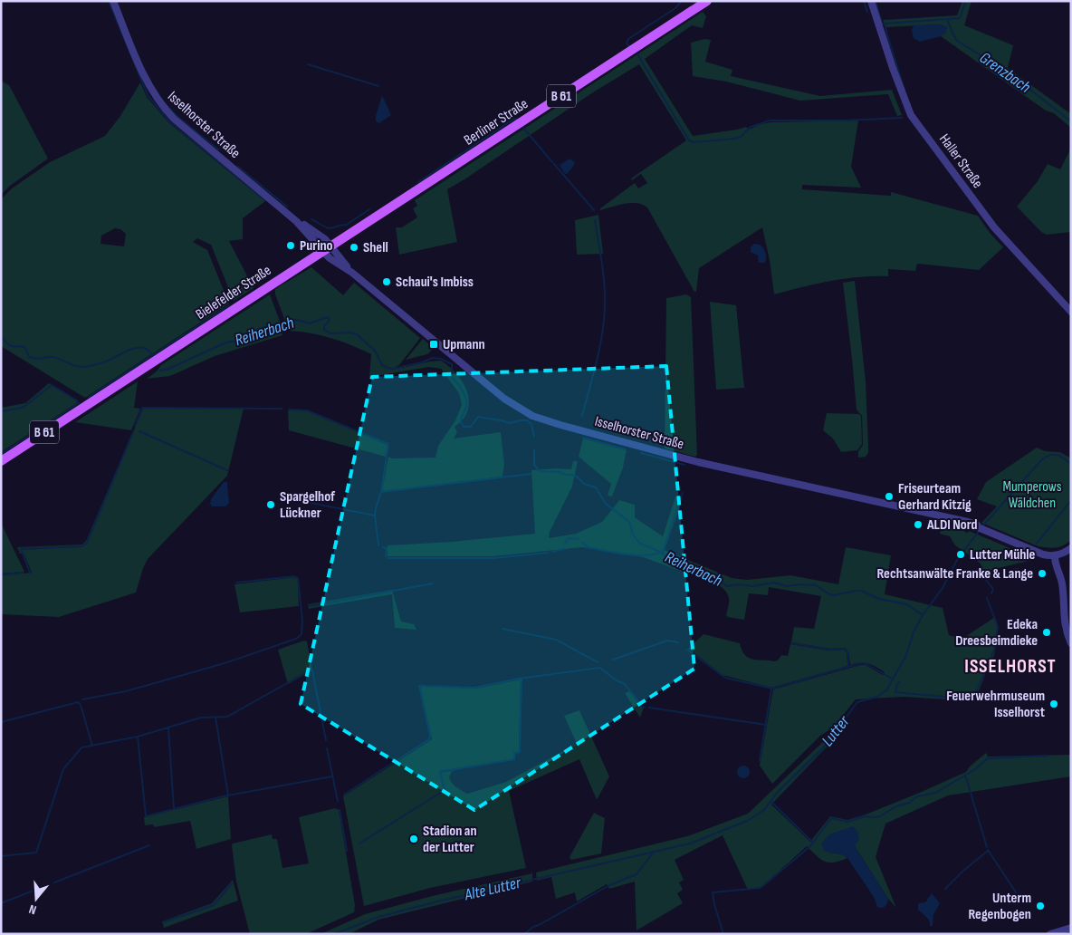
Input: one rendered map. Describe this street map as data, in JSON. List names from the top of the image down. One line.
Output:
{"streets":{"main road":["B 61","Berliner Straße","Bielefelder Straße"],"street":["Isselhorster Straße","Haller Straße"]},"crossings":[["Berliner Straße","Isselhorster Straße"],["Berliner Straße","Bielefelder Straße"],["Isselhorster Straße","Bielefelder Straße"]],"districts":["ISSELHORST"],"water":["Grenzbach","Reiherbach","Lutter","Alte Lutter"],"parks":["Mumperows Wäldchen"],"places":{"other":["Purino","Shell","Schaui's Imbiss","Friseurteam Gerhard Kitzig","Spargelhof Lückner","ALDI Nord","Lutter Mühle","Rechtsanwälte Franke & Lange","Edeka Dreesbeimdieke","Feuerwehrmuseum Isselhorst","Stadion an der Lutter","Unterm Regenbogen"],"transit":["Upmann"]},"north":"bottom"}
